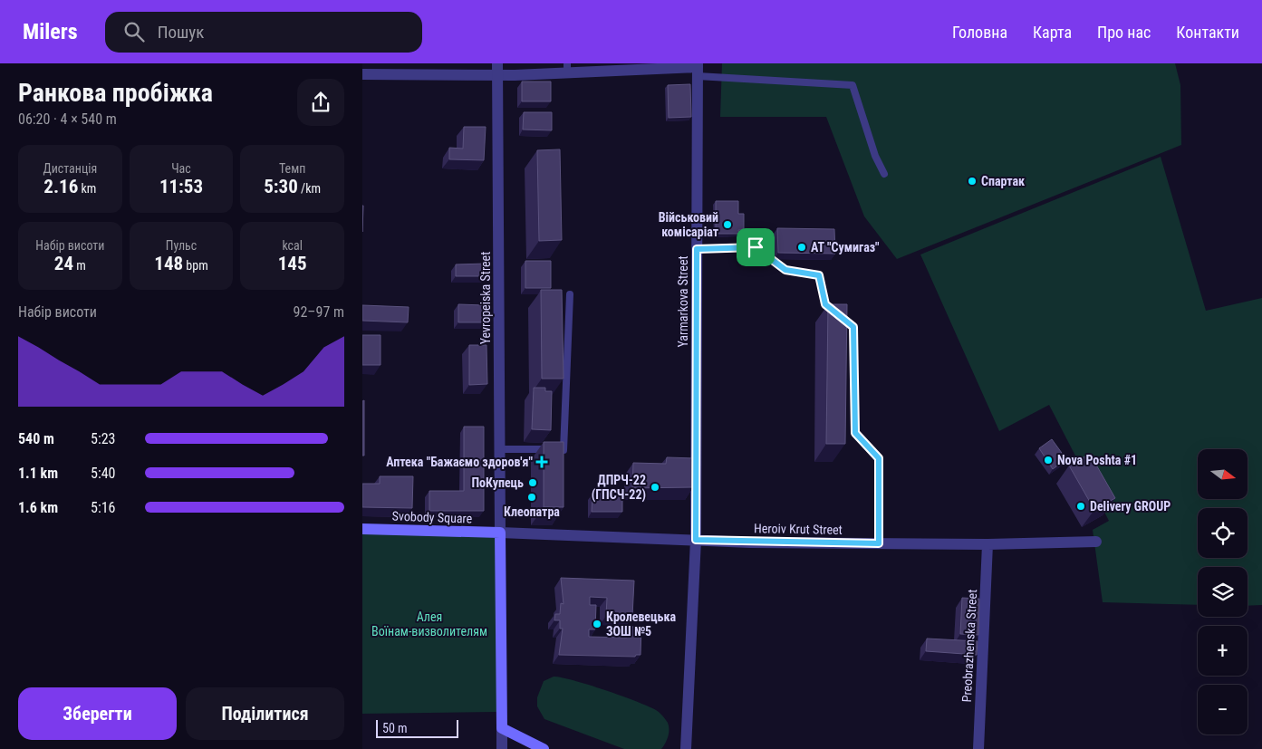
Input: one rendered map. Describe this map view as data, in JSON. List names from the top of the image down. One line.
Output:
{"streets":{"main road":["Svobody Square"],"street":["Yevropeiska Street","Yarmarkova Street","Heroiv Krut Street","Preobrazhenska Street"]},"crossings":[["Yevropeiska Street","Svobody Square"],["Yevropeiska Street","Heroiv Krut Street"],["Yarmarkova Street","Heroiv Krut Street"],["Svobody Square","Heroiv Krut Street"],["Heroiv Krut Street","Preobrazhenska Street"]],"parks":["Алея Воїнам-визволителям"],"places":{"other":["Спартак","Військовий комісаріат","АТ \"Сумигаз\"","Nova Poshta #1","ПоКупець","ДПРЧ-22 (ГПСЧ-22)","Клеопатра","Delivery GROUP","Кролевецька ЗОШ №5"],"health":["Аптека \"Бажаємо здоров'я\""]},"scale_bar":"50 m","north":"right","page":{"header":"Milers","search":"Пошук","nav":["Головна","Карта","Про нас","Контакти"],"heading":["Ранкова пробіжка","06:20 · 4 × 540 m"],"stats":[["Дистанція","2.16 km"],["Час","11:53"],["Темп","5:30 /km"],["Набір висоти","24 m"],["Пульс","148 bpm"],["kcal","145"]],"chart":["Набір висоти","92–97 m"],"list":[{"name":"540 m","note":"5:23"},{"name":"1.1 km","note":"5:40"},{"name":"1.6 km","note":"5:16"}],"map_buttons":["+","−"],"buttons":["Зберегти","Поділитися"],"scale":"50 m"}}
